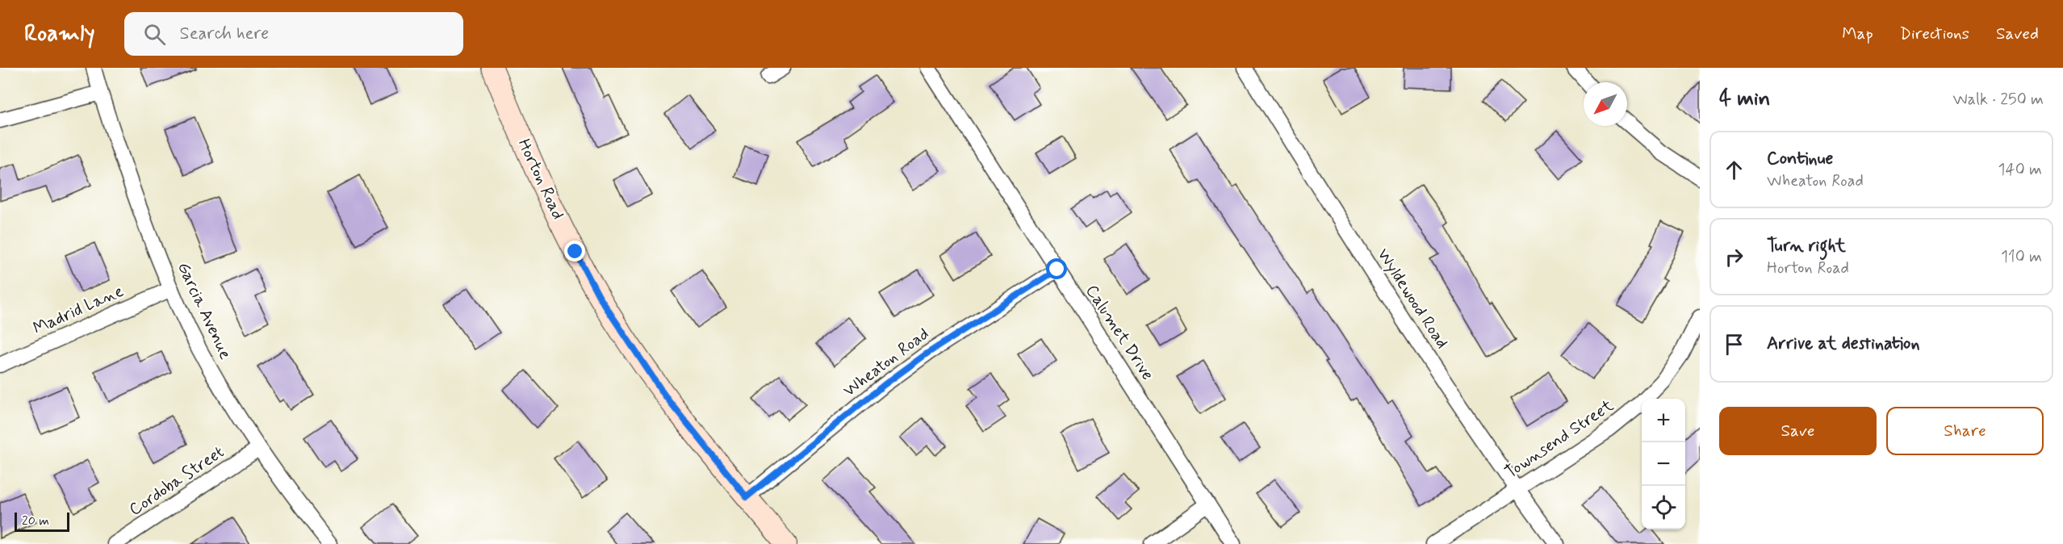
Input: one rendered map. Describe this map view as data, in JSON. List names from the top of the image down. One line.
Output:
{"streets":{"street":["Horton Road","Wyldewood Road","Madrid Lane","Garcia Avenue","Calumet Drive","Wheaton Road","Townsend Street","Cordoba Street"]},"crossings":[["Horton Road","Wheaton Road"],["Wyldewood Road","Townsend Street"],["Madrid Lane","Garcia Avenue"],["Garcia Avenue","Cordoba Street"],["Calumet Drive","Wheaton Road"]],"scale_bar":"20 m","north":"bottom left","page":{"header":"Roamly","search":"Search here","nav":["Map","Directions","Saved"],"heading":["4 min","Walk · 250 m"],"list":[["Continue","Wheaton Road","140 m"],["Turn right","Horton Road","110 m"],"Arrive at destination"],"buttons":["Save","Share"],"map_buttons":["+","−"],"scale":"20 m"}}
